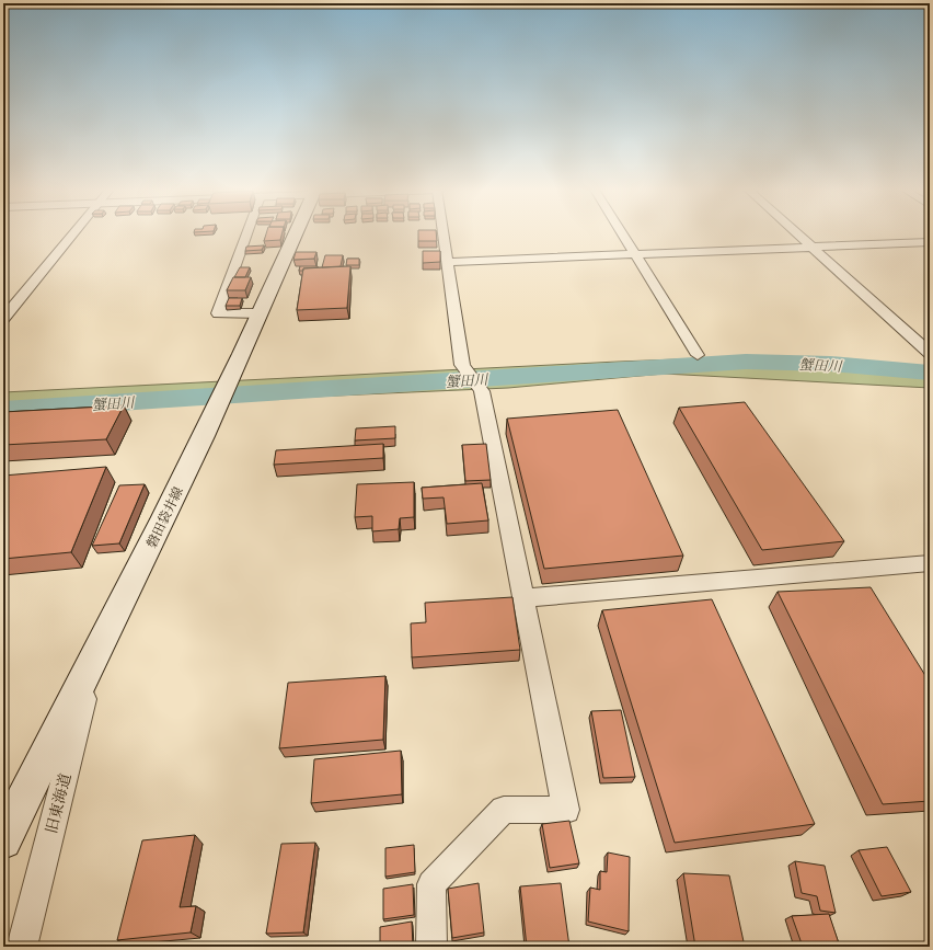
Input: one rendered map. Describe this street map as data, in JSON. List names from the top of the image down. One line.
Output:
{"streets":{"main road":["磐田袋井線"],"street":["旧東海道"]},"crossings":[["磐田袋井線","旧東海道"]],"water":["蟹田川"]}
